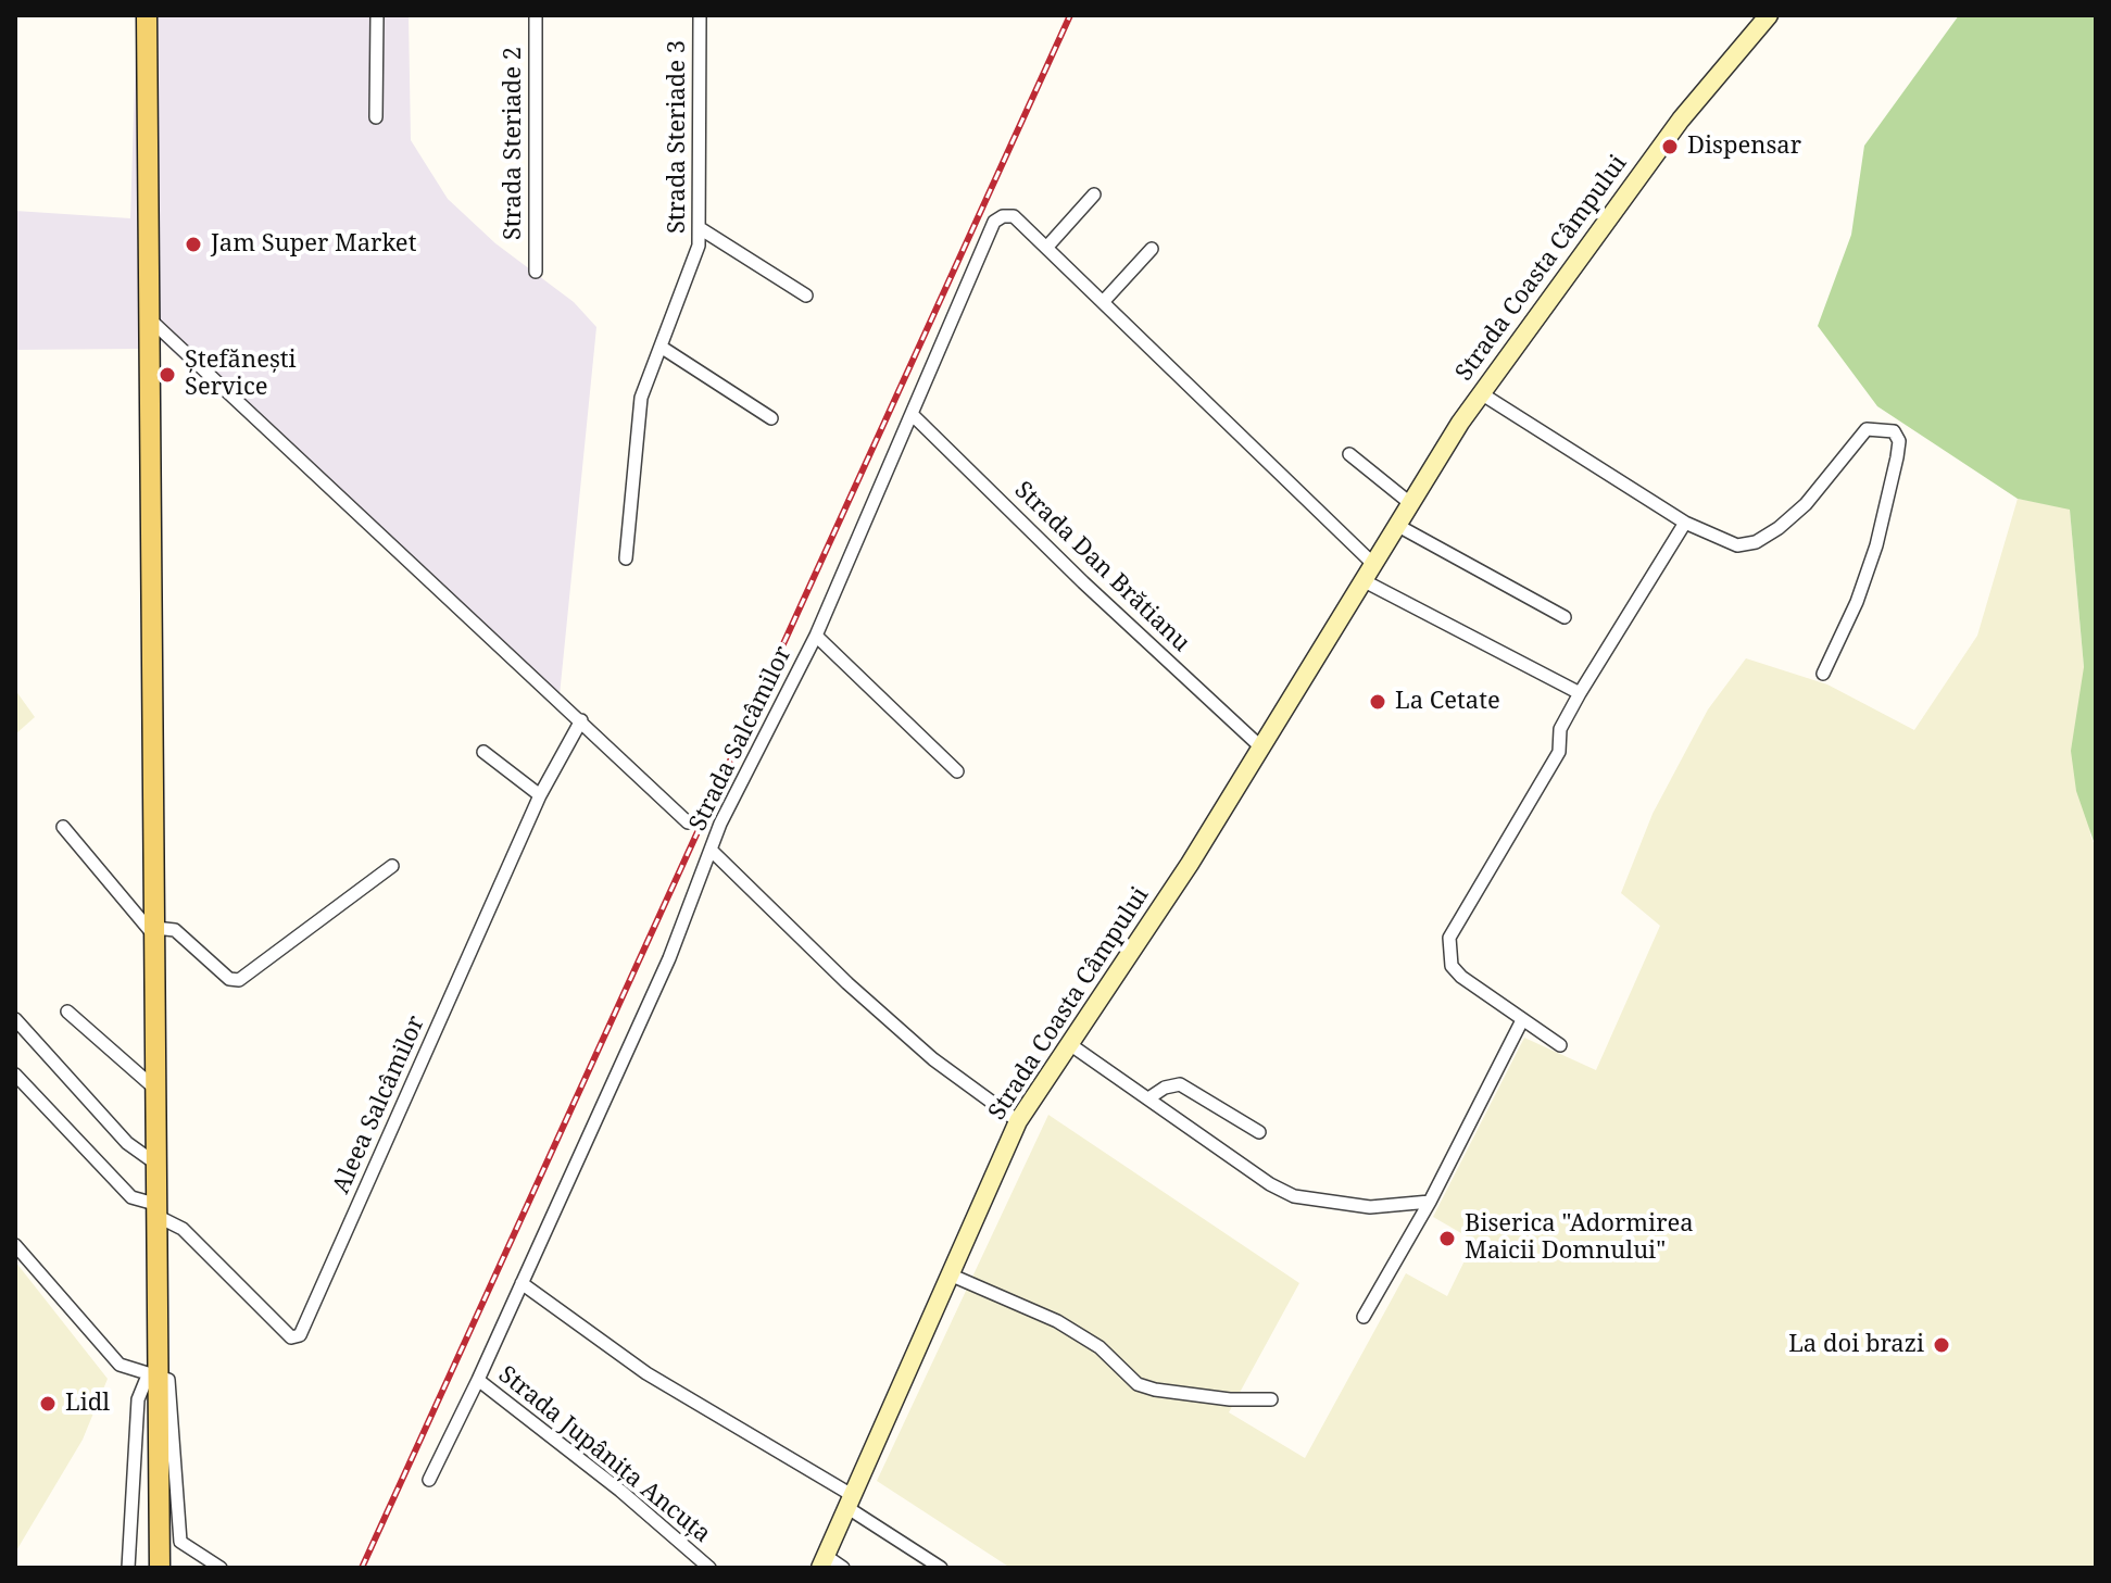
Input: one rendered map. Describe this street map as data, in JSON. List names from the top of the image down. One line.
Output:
{"streets":{"street":["Strada Steriade 3","Strada Steriade 2","Strada Coasta Câmpului","Strada Dan Brătianu","Strada Salcâmilor","Aleea Salcâmilor","Strada Jupânița Ancuța"]},"crossings":[["Strada Coasta Câmpului","Strada Dan Brătianu"],["Strada Dan Brătianu","Strada Salcâmilor"],["Strada Salcâmilor","Strada Jupânița Ancuța"]],"places":["Dispensar","Jam Super Market","Ștefănești Service","La Cetate","Biserica \"Adormirea Maicii Domnului\"","La doi brazi","Lidl"]}
